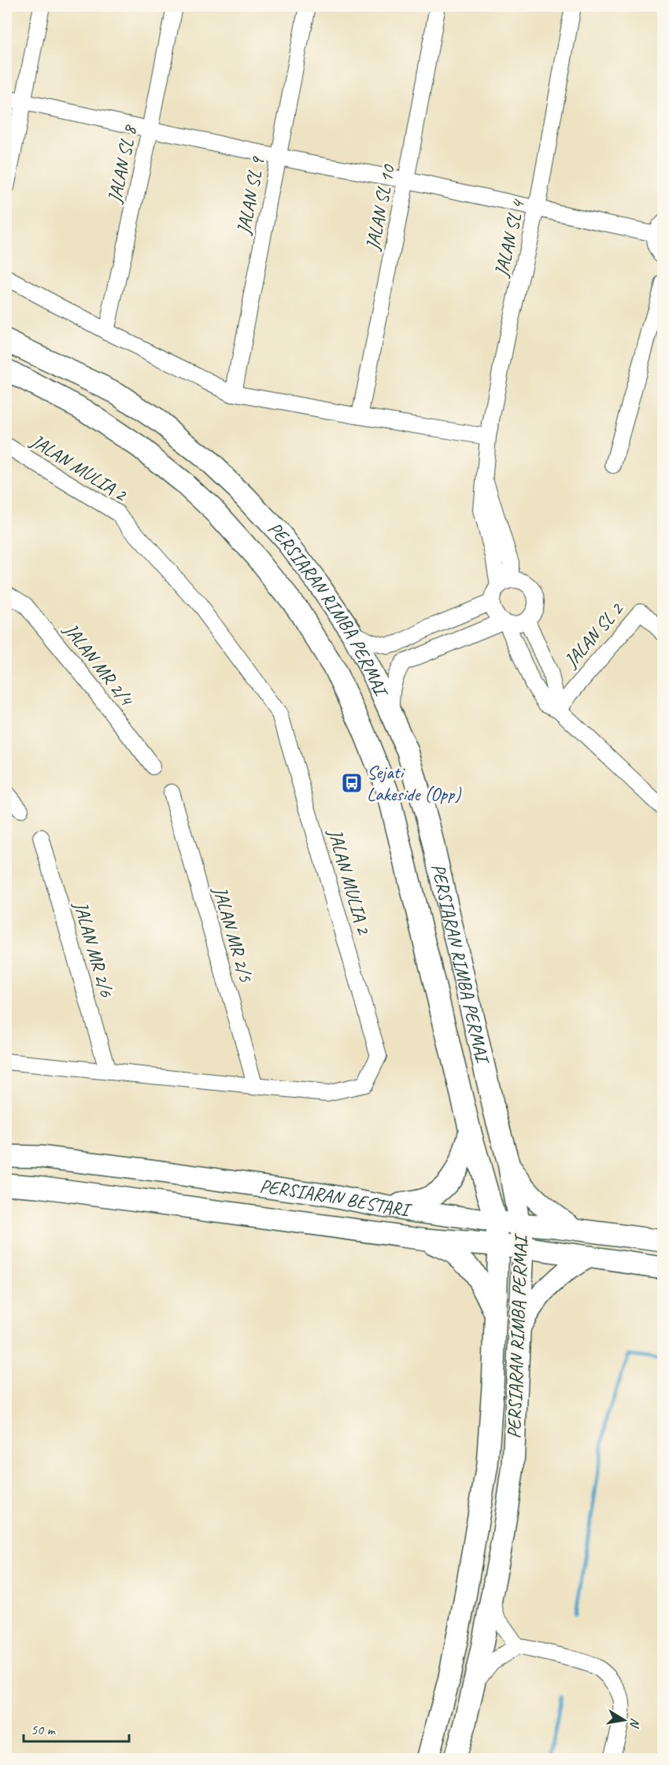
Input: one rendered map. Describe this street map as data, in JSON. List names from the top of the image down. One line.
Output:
{"streets":{"main road":["PERSIARAN RIMBA PERMAI","PERSIARAN BESTARI"],"street":["JALAN SL 8","JALAN SL 9","JALAN SL 10","JALAN SL 4","JALAN MULIA 2","JALAN SL 2","JALAN MR 2/4","JALAN MR 2/5","JALAN MR 2/6"]},"crossings":[["JALAN SL 4","JALAN SL 2"],["JALAN MULIA 2","JALAN MR 2/5"],["JALAN MULIA 2","JALAN MR 2/6"],["PERSIARAN RIMBA PERMAI","PERSIARAN BESTARI"]],"places":{"bus stop":["Sejati Lakeside (Opp)"]},"scale_bar":"50 m","north":"right"}
